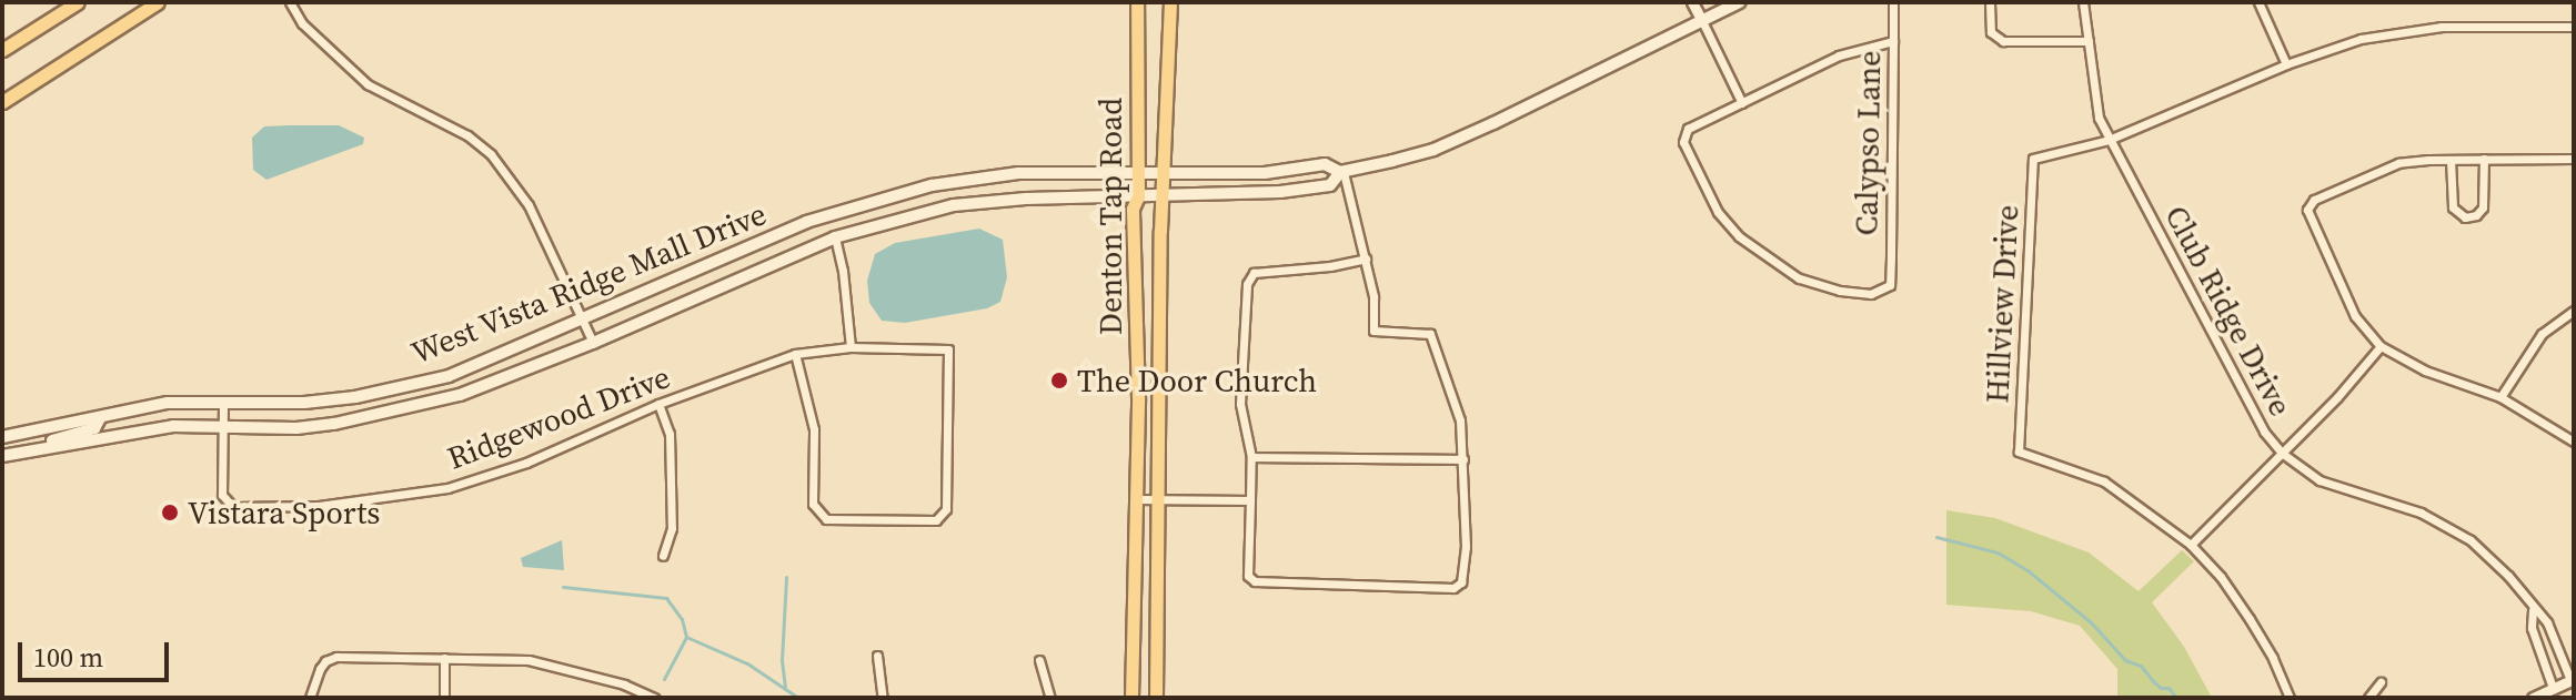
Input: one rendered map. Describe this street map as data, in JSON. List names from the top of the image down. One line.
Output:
{"streets":{"main road":["Denton Tap Road","West Vista Ridge Mall Drive"],"street":["Calypso Lane","Hillview Drive","Club Ridge Drive","Ridgewood Drive"]},"crossings":[["Denton Tap Road","West Vista Ridge Mall Drive"],["West Vista Ridge Mall Drive","Ridgewood Drive"],["Hillview Drive","Club Ridge Drive"]],"places":["The Door Church","Vistara Sports"],"scale_bar":"100 m"}
